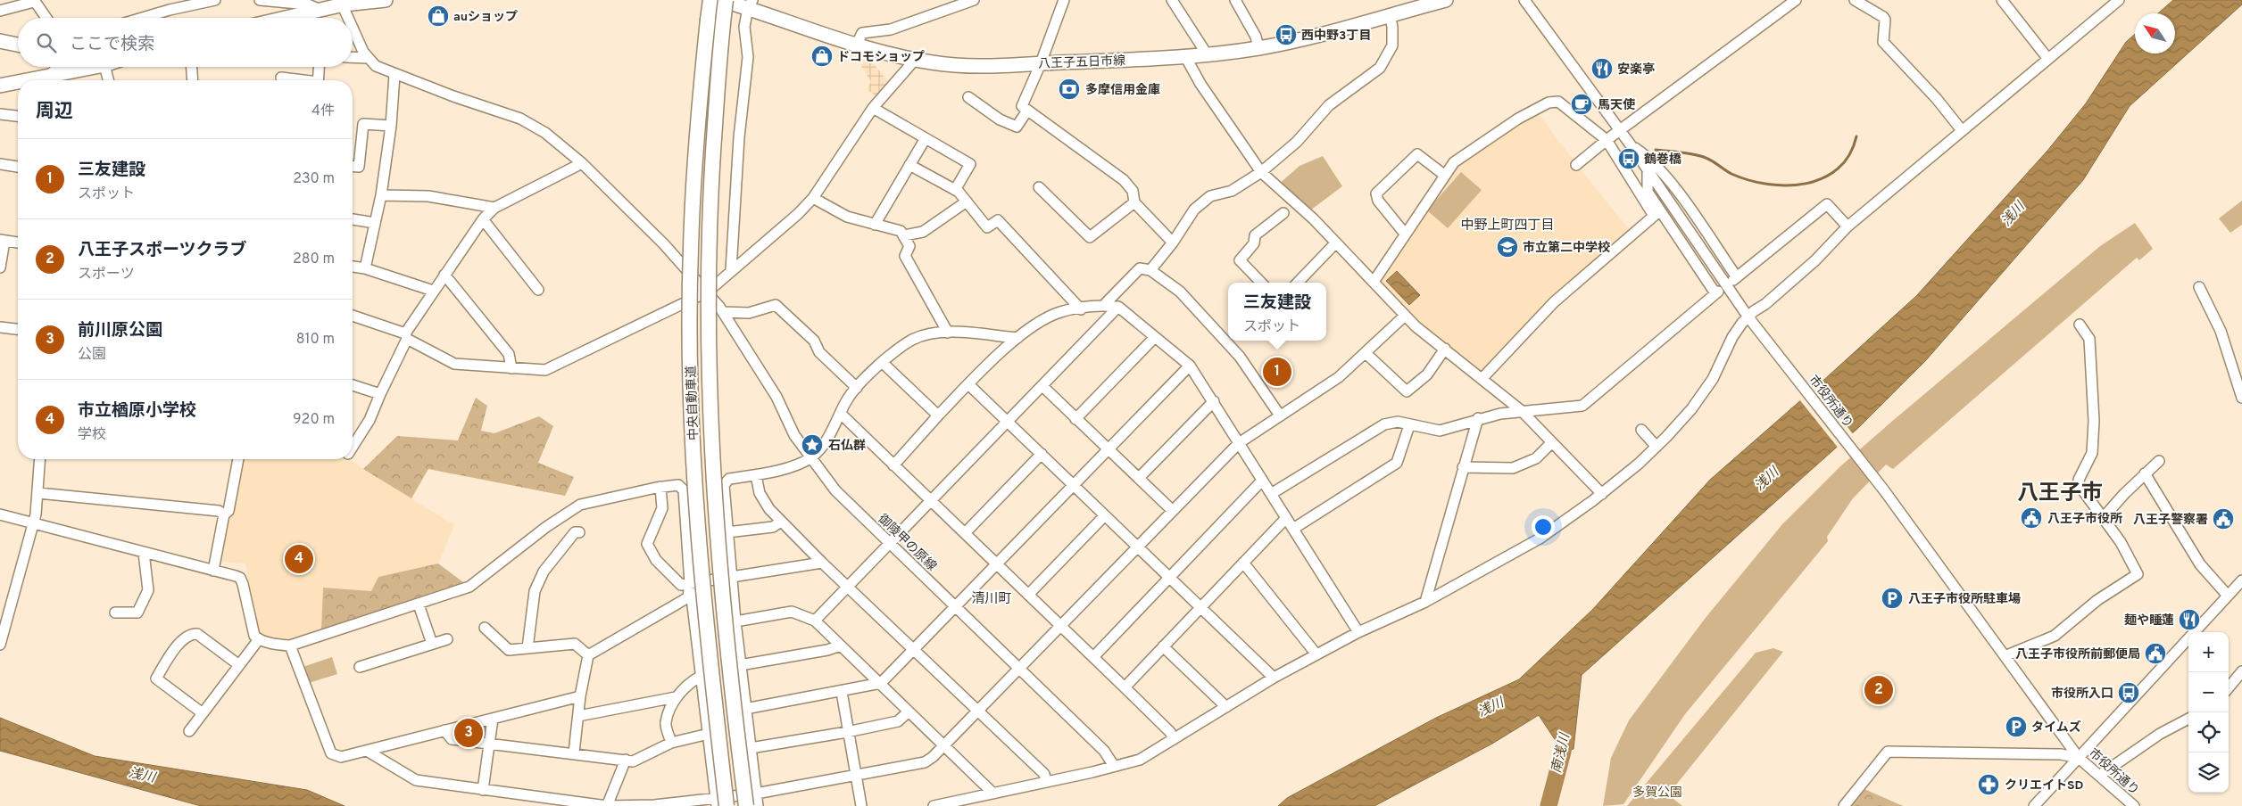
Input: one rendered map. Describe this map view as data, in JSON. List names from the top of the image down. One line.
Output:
{"streets":{"highway":["中央自動車道"],"main road":["八王子五日市線"],"street":["市役所通り","御陵甲の原線"]},"districts":["中野上町四丁目","八王子市","清川町"],"water":["浅川","南浅川"],"parks":["多賀公園"],"places":{"shop":["auショップ","ドコモショップ"],"bus stop":["西中野3丁目","鶴巻橋","市役所入口"],"restaurant":["安楽亭","麺や睡蓮"],"bank":["多摩信用金庫"],"cafe":["馬天使"],"school or university":["市立第二中学校"],"place":["石仏群"],"public building":["八王子市役所","八王子警察署","八王子市役所前郵便局"],"parking":["八王子市役所駐車場","タイムズ"],"pharmacy":["クリエイトSD"]},"north":"top left","page":{"search":"ここで検索","heading":["周辺","4件"],"list":[{"mark":"1","name":"三友建設","note":"スポット","value":"230 m"},{"mark":"2","name":"八王子スポーツクラブ","note":"スポーツ","value":"280 m"},{"mark":"3","name":"前川原公園","note":"公園","value":"810 m"},{"mark":"4","name":"市立楢原小学校","note":"学校","value":"920 m"}],"popup":["三友建設","スポット"],"pins":["1","4","2","3"],"map_buttons":["+","−"]}}
